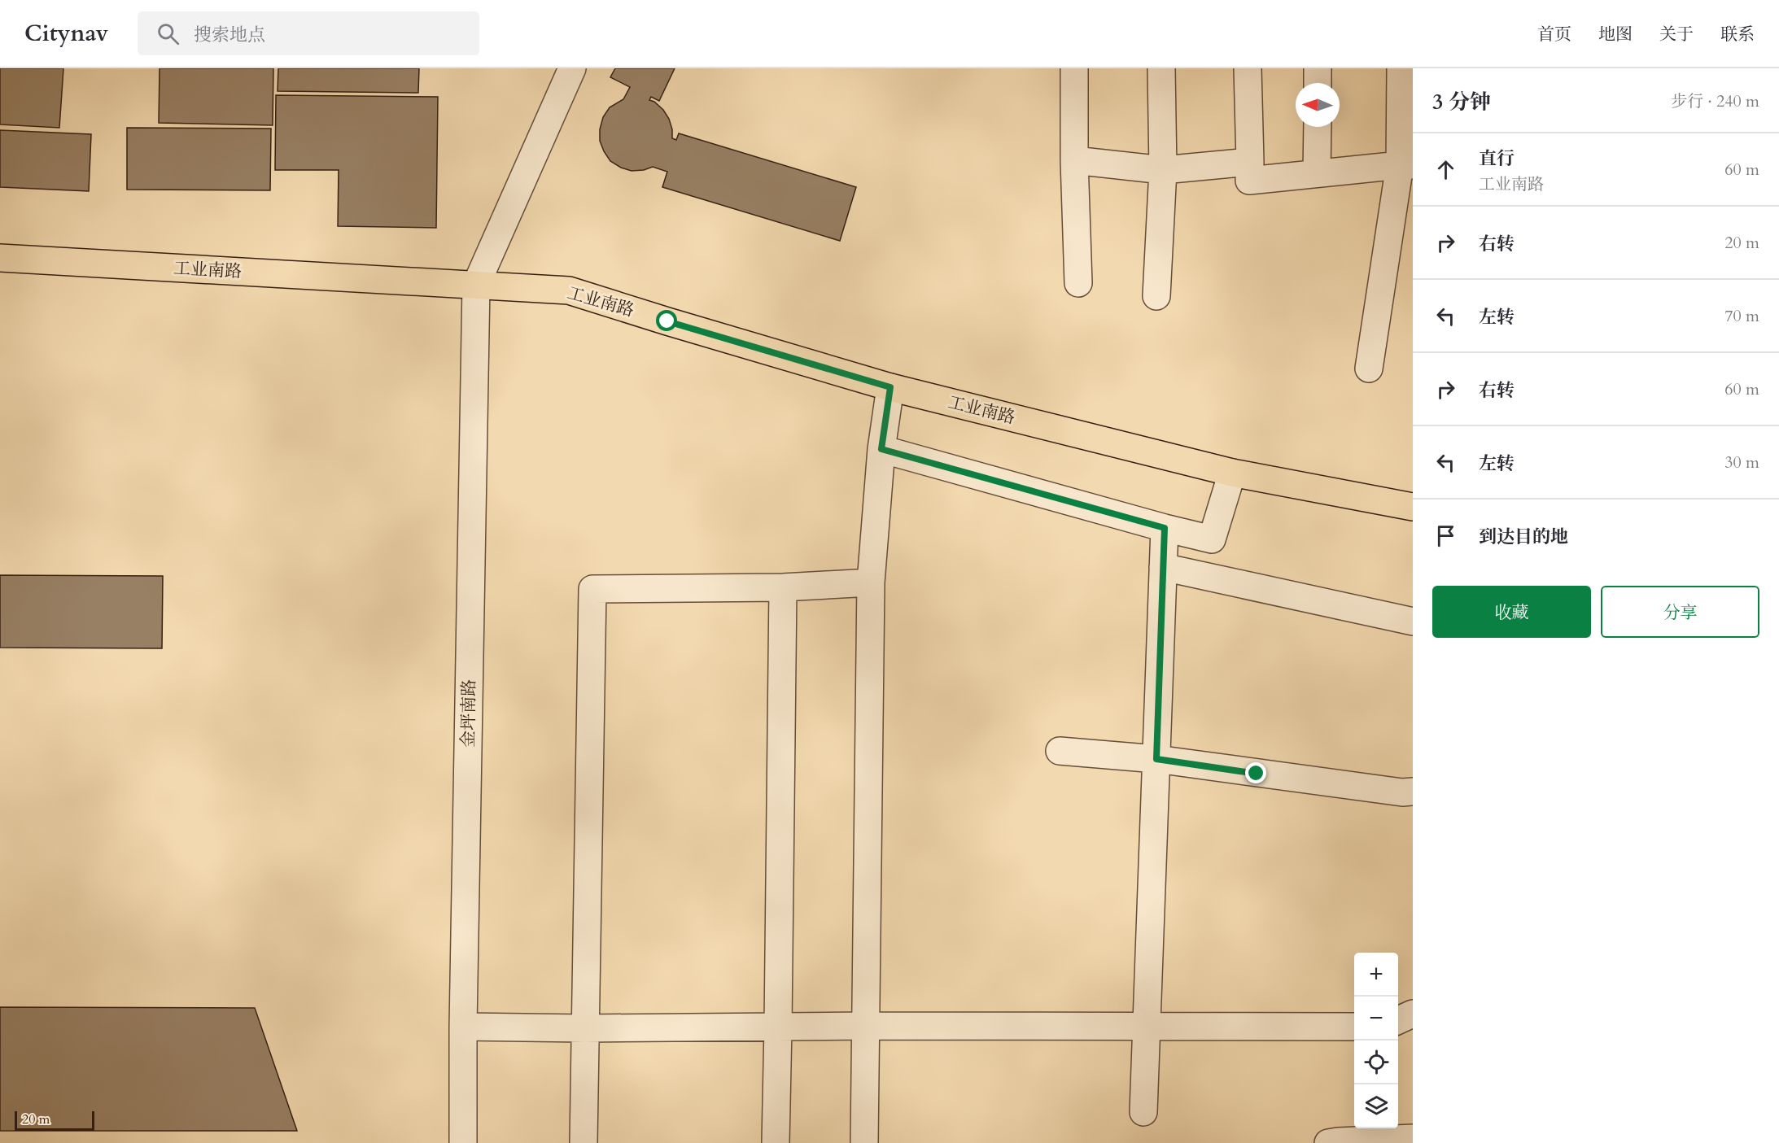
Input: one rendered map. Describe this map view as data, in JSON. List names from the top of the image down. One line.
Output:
{"streets":{"main road":["工业南路"],"street":["金坪南路"]},"crossings":[["工业南路","金坪南路"]],"scale_bar":"20 m","north":"left","page":{"header":"Citynav","search":"搜索地点","nav":["首页","地图","关于","联系"],"heading":["3 分钟","步行 · 240 m"],"list":[["直行","工业南路","60 m"],["右转","20 m"],["左转","70 m"],["右转","60 m"],["左转","30 m"],"到达目的地"],"buttons":["收藏","分享"],"map_buttons":["+","−"],"scale":"20 m"}}
